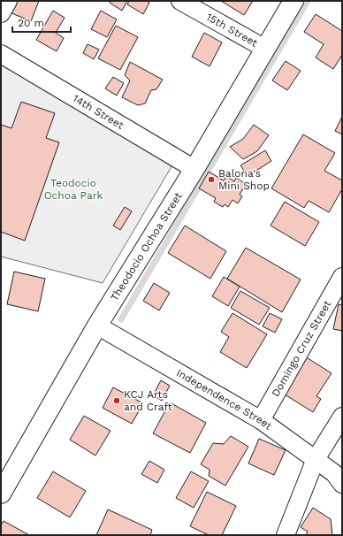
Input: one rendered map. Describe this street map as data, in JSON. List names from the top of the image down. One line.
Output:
{"streets":{"street":["15th Street","14th Street","Theodocio Ochoa Street","Domingo Cruz Street","Independence Street"]},"crossings":[["15th Street","Theodocio Ochoa Street"],["14th Street","Theodocio Ochoa Street"],["Theodocio Ochoa Street","Independence Street"],["Domingo Cruz Street","Independence Street"]],"parks":["Teodocio Ochoa Park"],"places":["Balona's Mini Shop","KCJ Arts and Craft"],"scale_bar":"20 m"}
